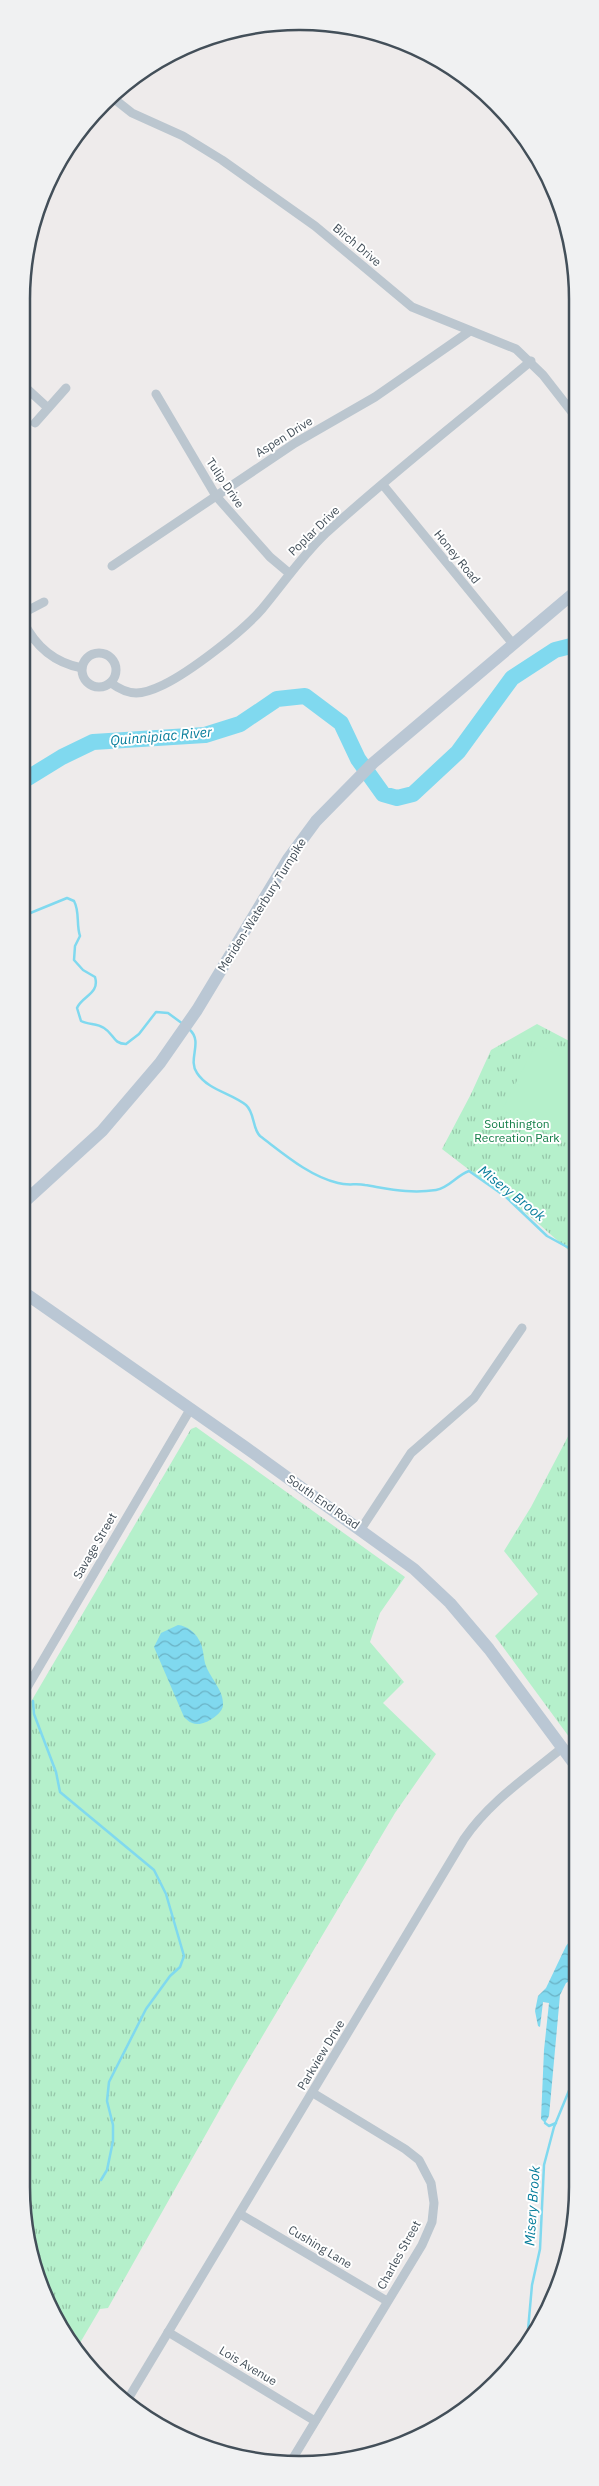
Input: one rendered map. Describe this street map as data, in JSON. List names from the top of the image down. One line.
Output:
{"streets":{"main road":["Meriden-Waterbury Turnpike","South End Road"],"street":["Birch Drive","Aspen Drive","Tulip Drive","Poplar Drive","Honey Road","Savage Street","Parkview Drive","Cushing Lane","Charles Street","Lois Avenue"]},"crossings":[["Birch Drive","Aspen Drive"],["Birch Drive","Poplar Drive"],["Aspen Drive","Tulip Drive"],["Tulip Drive","Poplar Drive"],["Poplar Drive","Honey Road"],["Honey Road","Meriden-Waterbury Turnpike"],["South End Road","Savage Street"],["South End Road","Parkview Drive"],["Parkview Drive","Cushing Lane"],["Parkview Drive","Charles Street"],["Parkview Drive","Lois Avenue"],["Cushing Lane","Charles Street"],["Charles Street","Lois Avenue"]],"water":["Quinnipiac River","Misery Brook"],"parks":["Southington Recreation Park"]}
